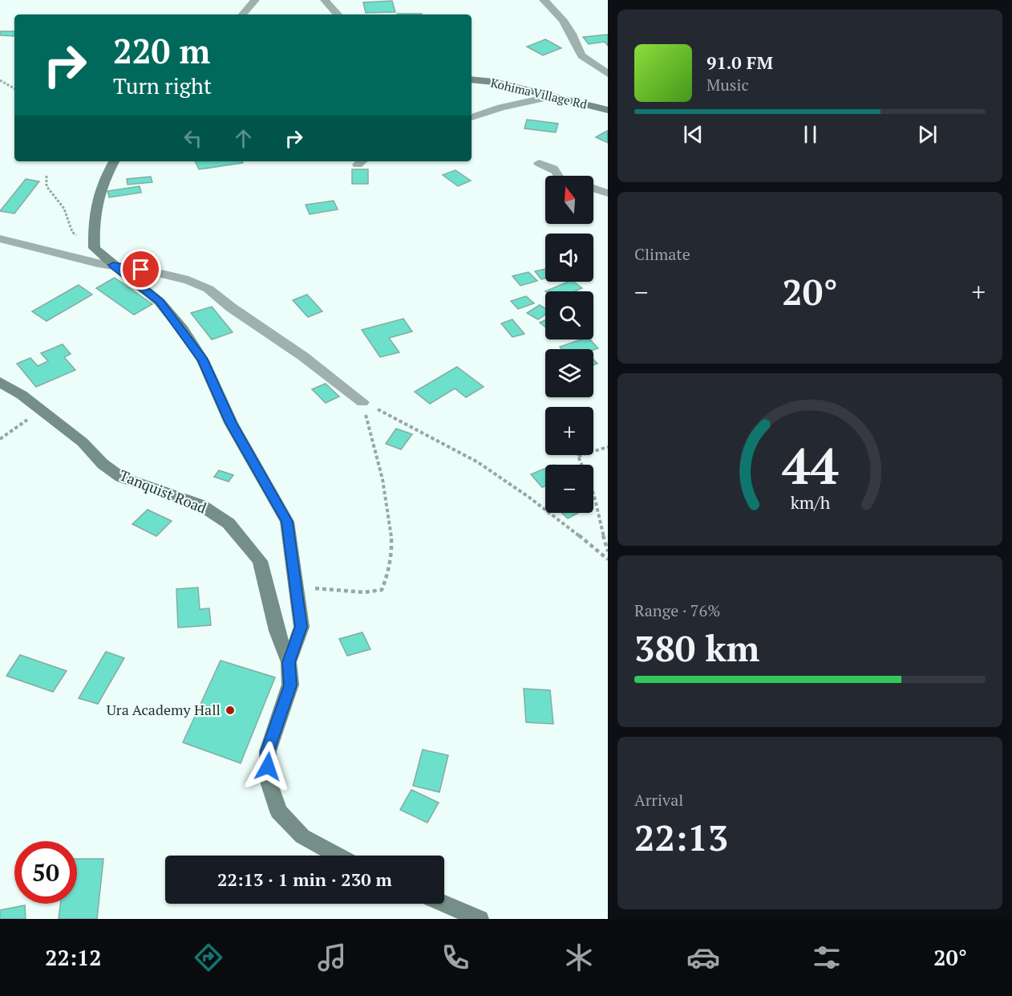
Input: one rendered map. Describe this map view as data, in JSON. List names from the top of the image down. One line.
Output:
{"streets":{"main road":["Kohima Village Rd","Tanquist Road"]},"places":["Ura Academy Hall"],"north":"top","page":{"turn":["220 m","Turn right"],"song":["91.0 FM","Music"],"map_buttons":["+","−"],"tile":["Climate",["Range · 76%","380 km"],["Arrival","22:13"]],"heat":["−","20°","+"],"limit":"50","trip":"22:13 · 1 min · 230 m","tabs":["22:12","20°"],"gauge":["44","km/h"]}}
